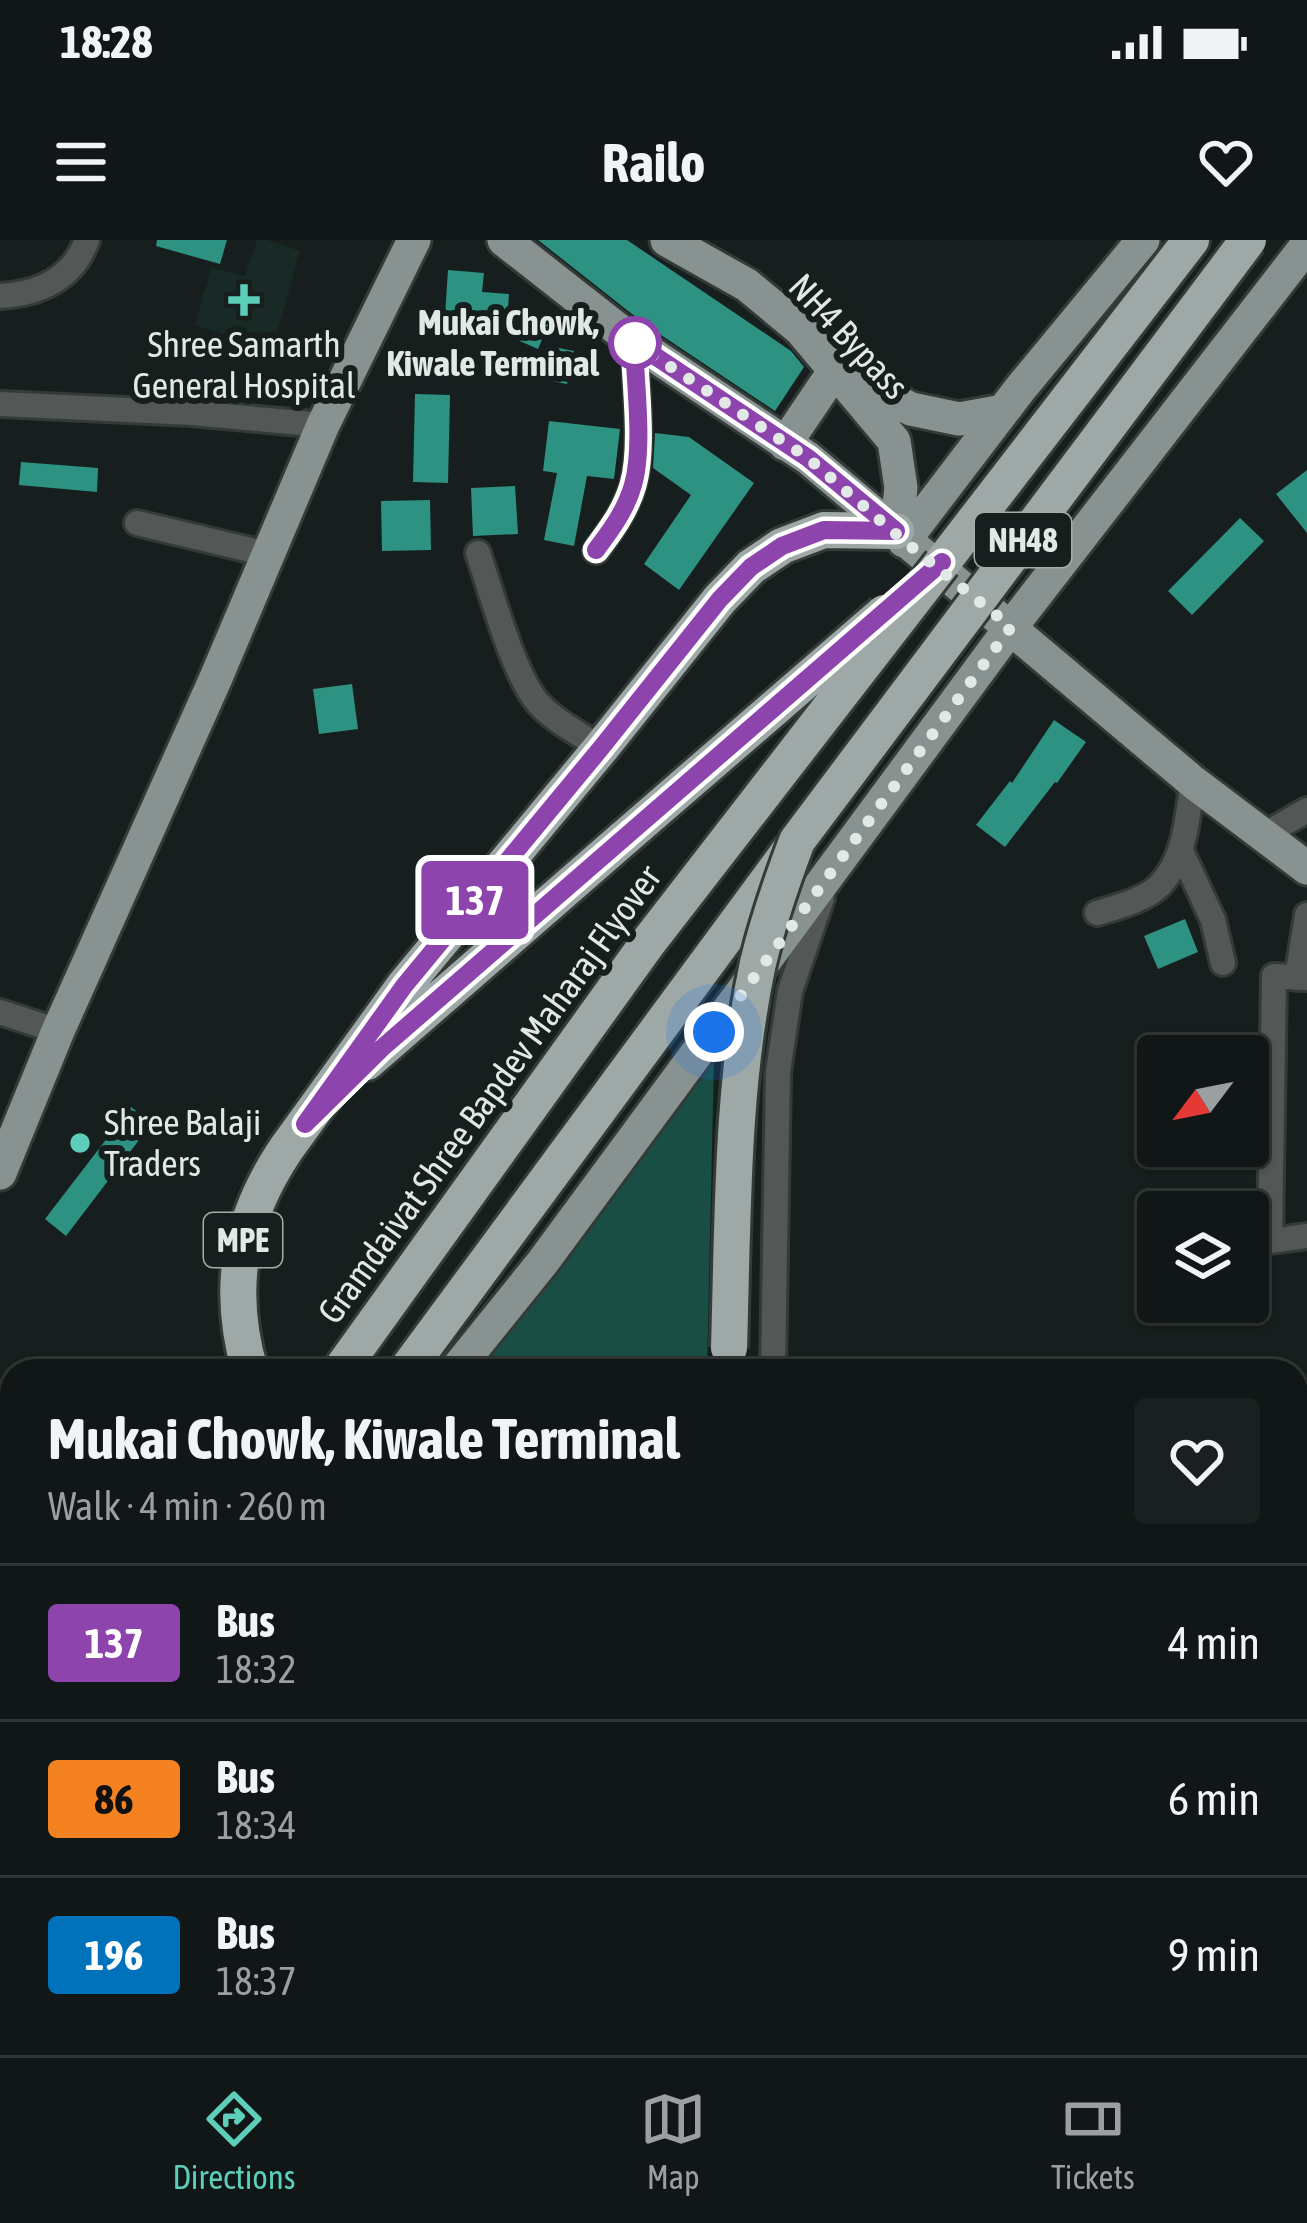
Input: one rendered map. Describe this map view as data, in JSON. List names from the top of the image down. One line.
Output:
{"streets":{"highway":["NH48","Gramdaivat Shree Bapdev Maharaj Flyover","MPE"],"main road":["NH4 Bypass"]},"crossings":[["Gramdaivat Shree Bapdev Maharaj Flyover","MPE"]],"places":{"health":["Shree Samarth General Hospital"],"other":["Mukai Chowk, Kiwale Terminal","Shree Balaji Traders"]},"lines":["bus line 137"],"north":"bottom left","page":{"status":"18:28","header":"Railo","on_map":"137","heading":["Mukai Chowk, Kiwale Terminal","Walk · 4 min · 260 m"],"list":[{"mark":"137","name":"Bus","note":"18:32","value":"4 min"},{"mark":"86","name":"Bus","note":"18:34","value":"6 min"},{"mark":"196","name":"Bus","note":"18:37","value":"9 min"}],"tabs":["Directions","Map","Tickets"]}}
